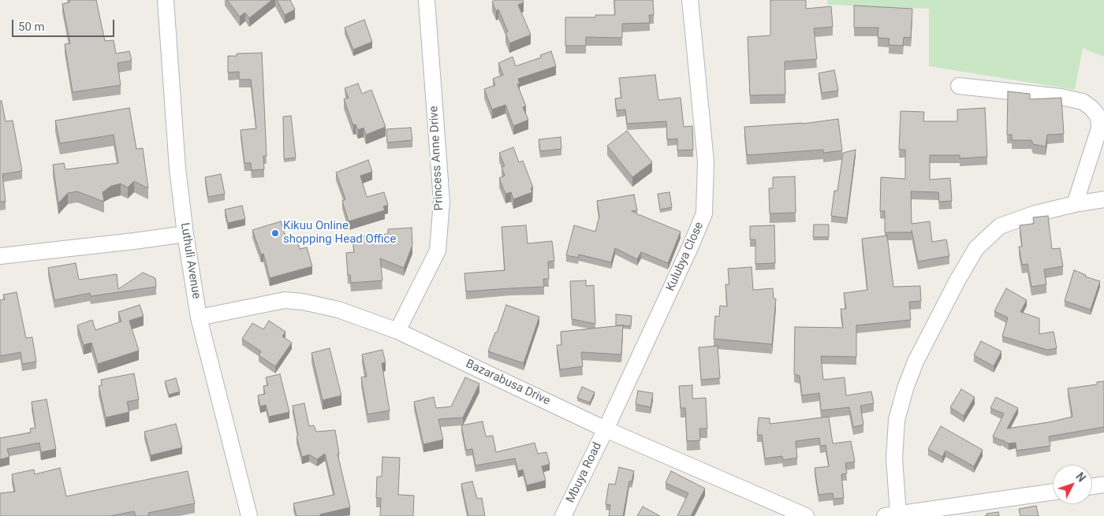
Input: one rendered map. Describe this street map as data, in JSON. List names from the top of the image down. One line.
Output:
{"streets":{"street":["Princess Anne Drive","Kulubya Close","Luthuli Avenue","Bazarabusa Drive","Mbuya Road"]},"crossings":[["Princess Anne Drive","Bazarabusa Drive"],["Kulubya Close","Bazarabusa Drive"],["Kulubya Close","Mbuya Road"],["Luthuli Avenue","Bazarabusa Drive"],["Bazarabusa Drive","Mbuya Road"]],"places":["Kikuu Online shopping Head Office"],"scale_bar":"50 m","north":"top right"}
